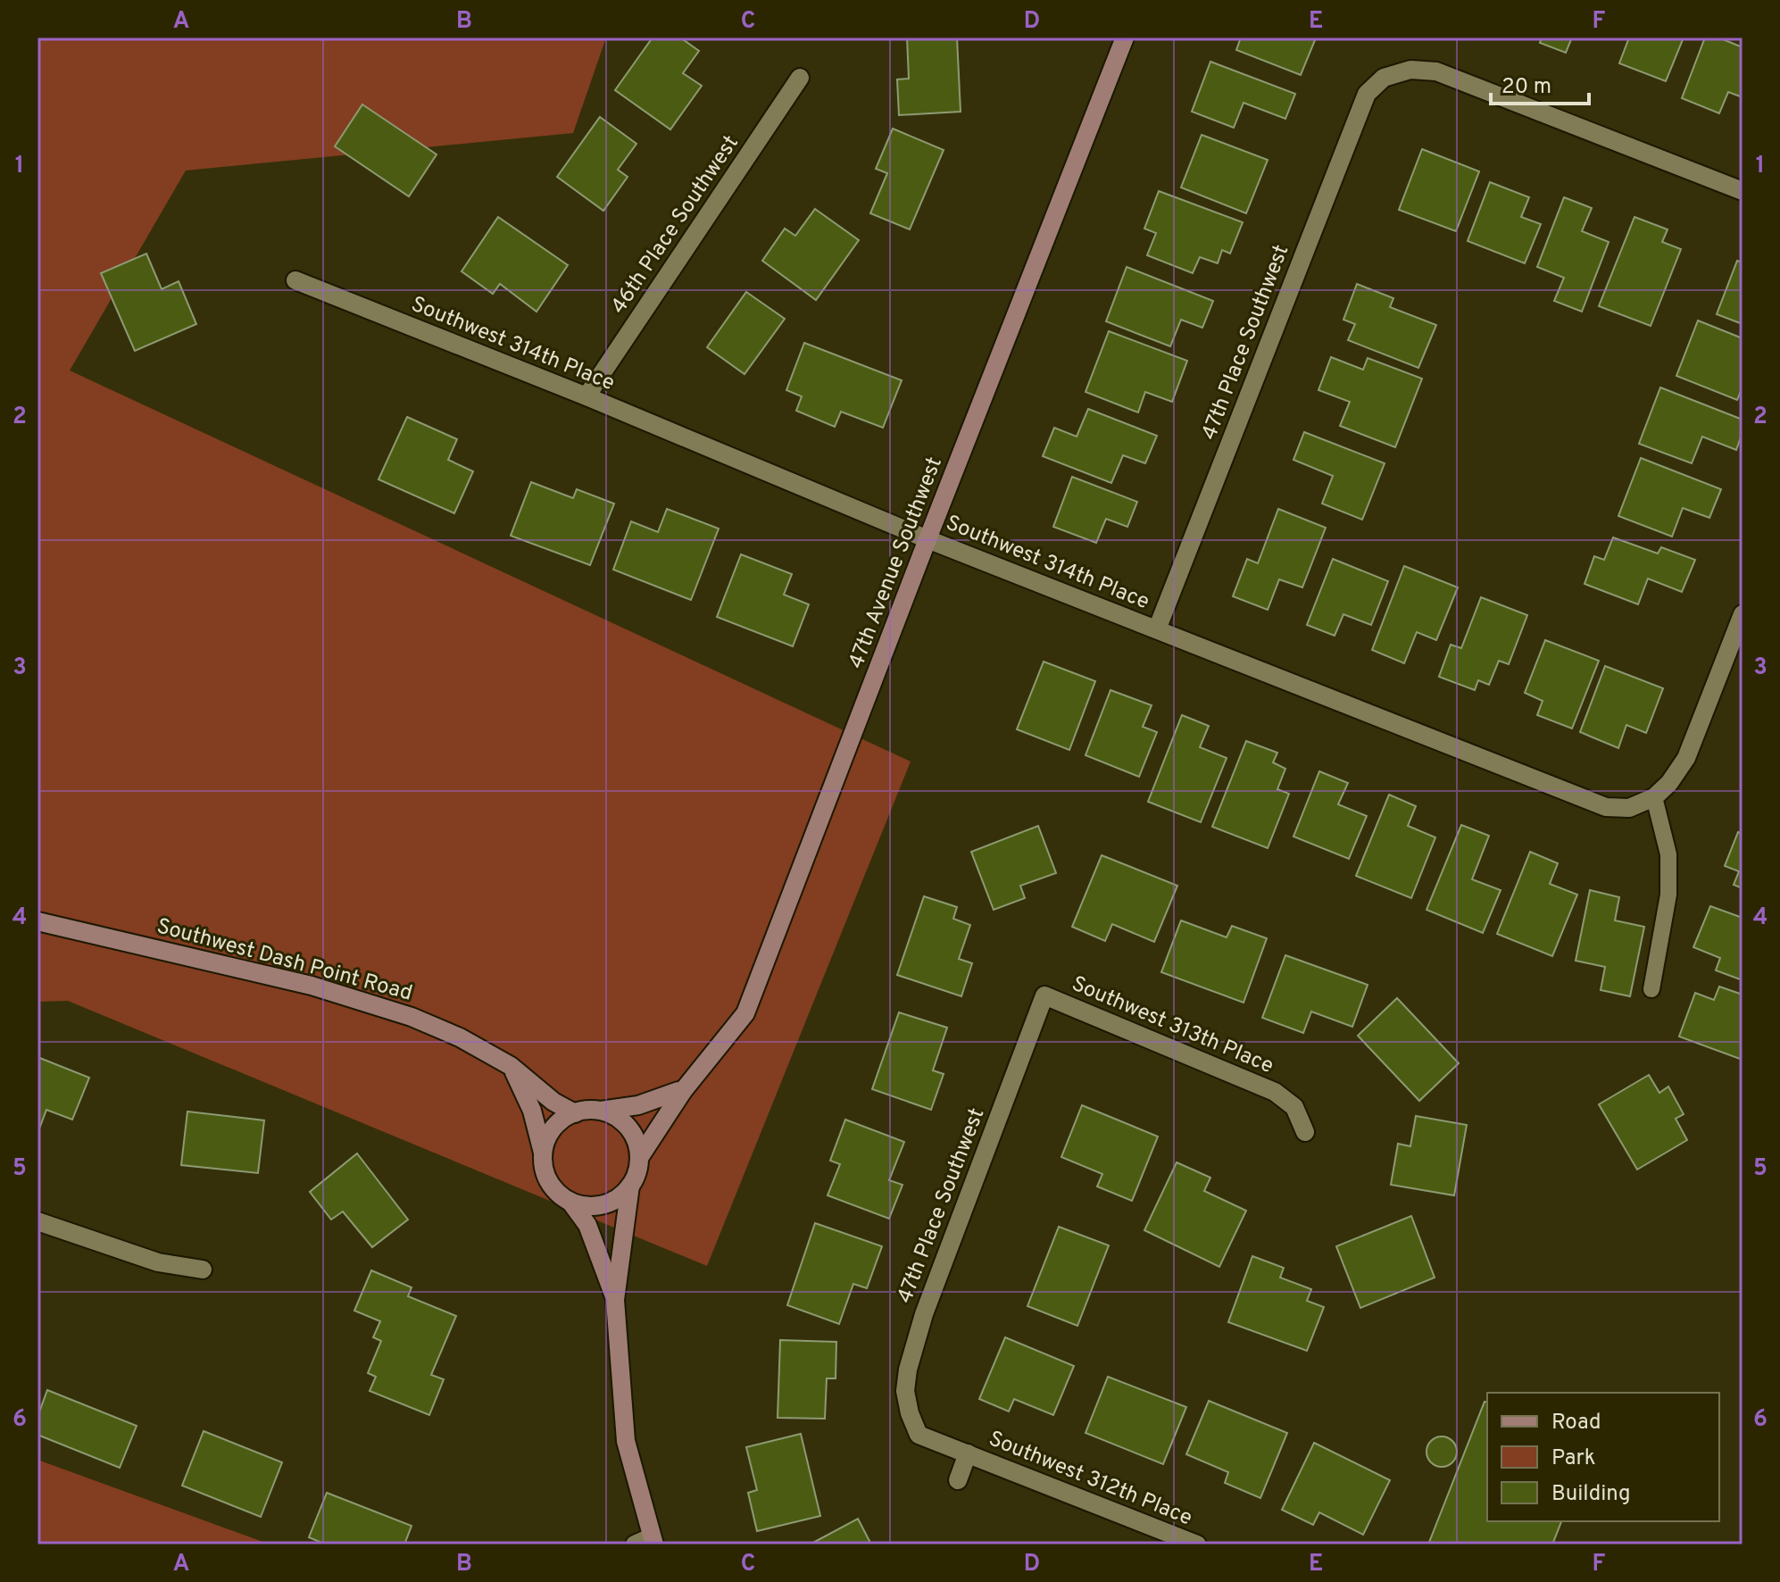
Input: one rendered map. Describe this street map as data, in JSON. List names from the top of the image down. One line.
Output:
{"streets":{"main road":["47th Avenue Southwest","Southwest Dash Point Road"],"street":["46th Place Southwest","47th Place Southwest","Southwest 314th Place","Southwest 313th Place","Southwest 312th Place"]},"crossings":[["46th Place Southwest","Southwest 314th Place"],["47th Place Southwest","Southwest 314th Place"],["47th Place Southwest","Southwest 313th Place"],["47th Place Southwest","Southwest 312th Place"],["Southwest 314th Place","47th Avenue Southwest"],["47th Avenue Southwest","Southwest Dash Point Road"]],"legend":["Road","Park","Building"],"scale_bar":"20 m","grid":{"columns":["A","B","C","D","E","F"],"rows":["1","2","3","4","5","6"]}}
